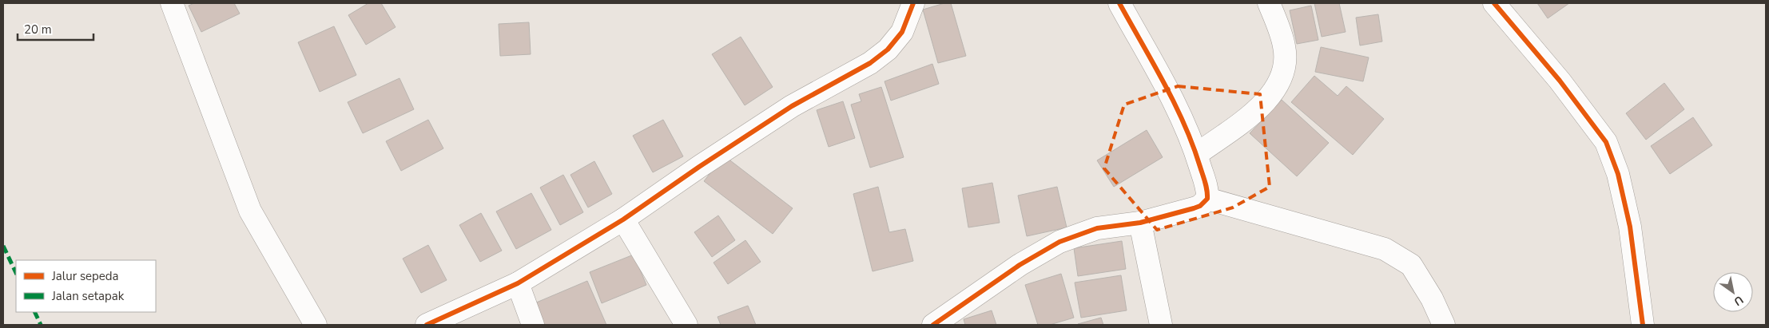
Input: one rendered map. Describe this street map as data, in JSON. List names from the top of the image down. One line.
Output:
{"legend":["Jalur sepeda","Jalan setapak"],"scale_bar":"20 m","north":"bottom right"}
